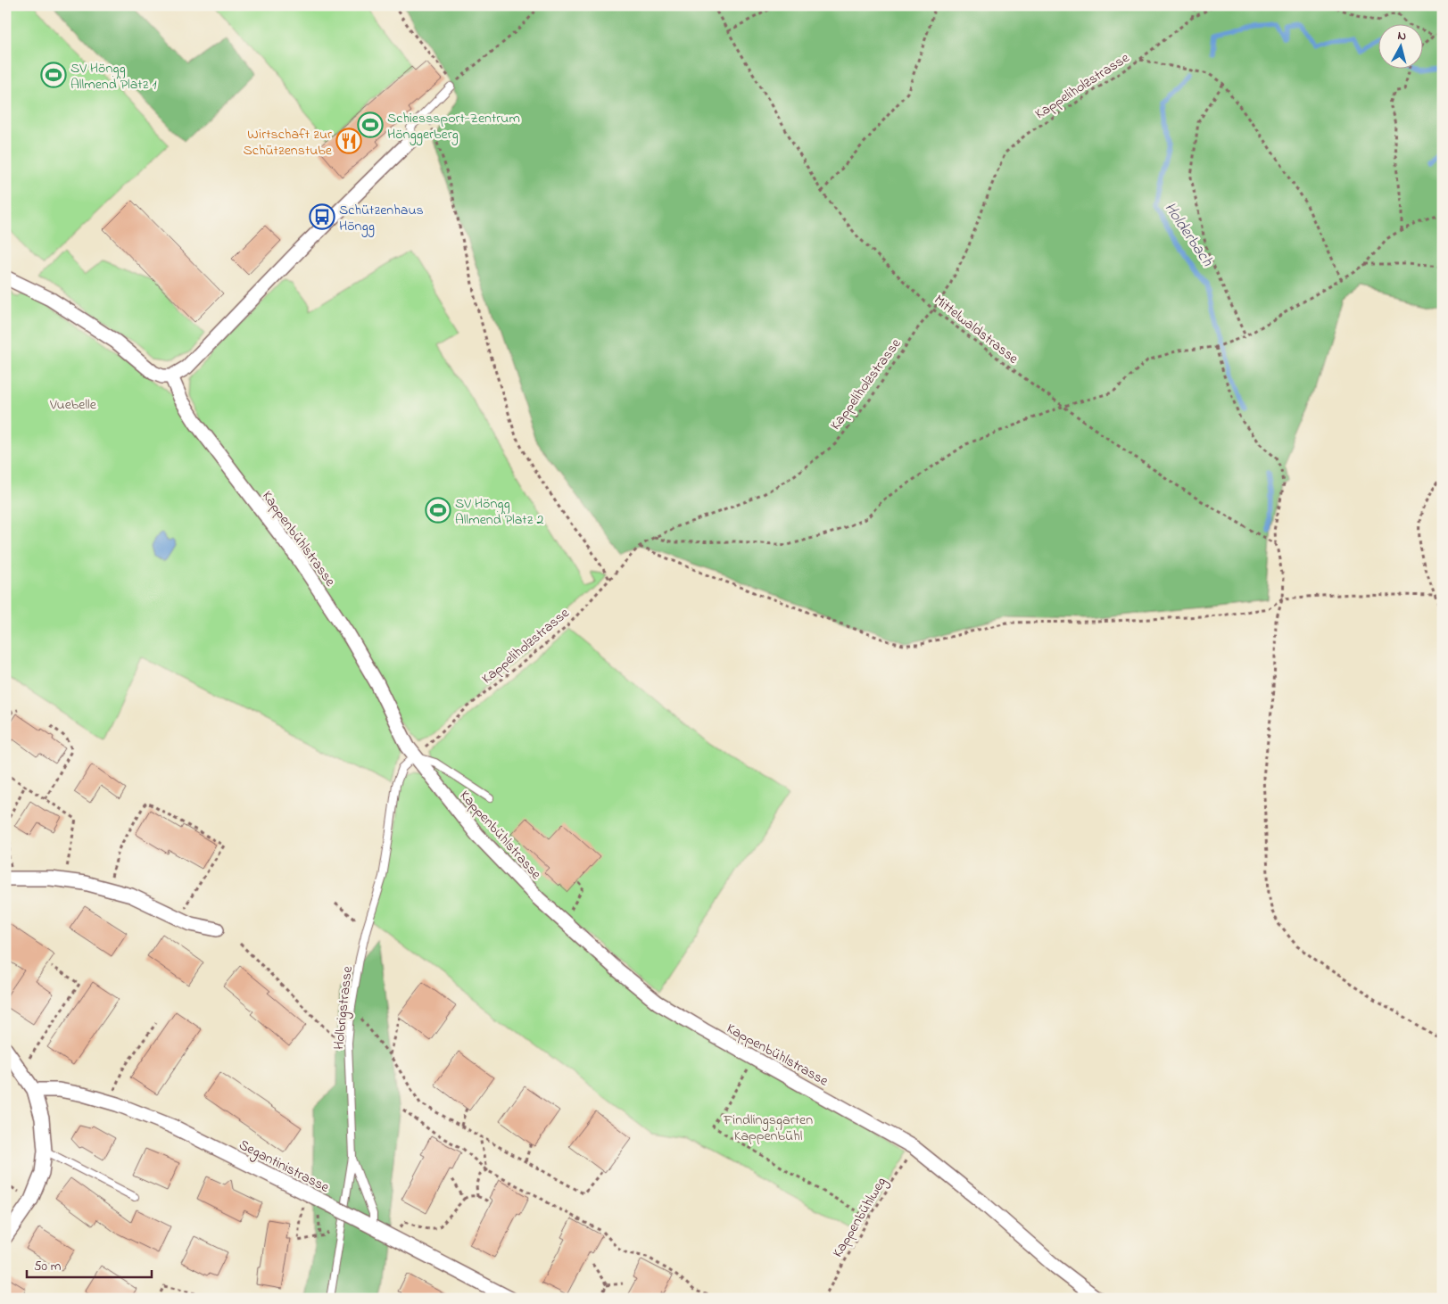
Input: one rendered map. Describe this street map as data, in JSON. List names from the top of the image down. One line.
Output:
{"streets":{"street":["Kappenbühlstrasse","Segantinistrasse"],"lane":["Holbrigstrasse"],"path":["Kappeliholzstrasse","Mittelwaldstrasse","Kappenbühlweg"]},"crossings":[["Kappeliholzstrasse","Mittelwaldstrasse"],["Kappeliholzstrasse","Kappenbühlstrasse"],["Kappeliholzstrasse","Holbrigstrasse"],["Kappenbühlstrasse","Holbrigstrasse"],["Kappenbühlstrasse","Kappenbühlweg"]],"water":["Holderbach"],"parks":["Vuebelle","Findlingsgarten Kappenbühl"],"places":{"sports":["SV Höngg Allmend Platz 1","Schiesssport-Zentrum Hönggerberg","SV Höngg Allmend Platz 2"],"restaurant":["Wirtschaft zur Schützenstube"],"bus stop":["Schützenhaus Höngg"]},"scale_bar":"50 m","north":"top"}
